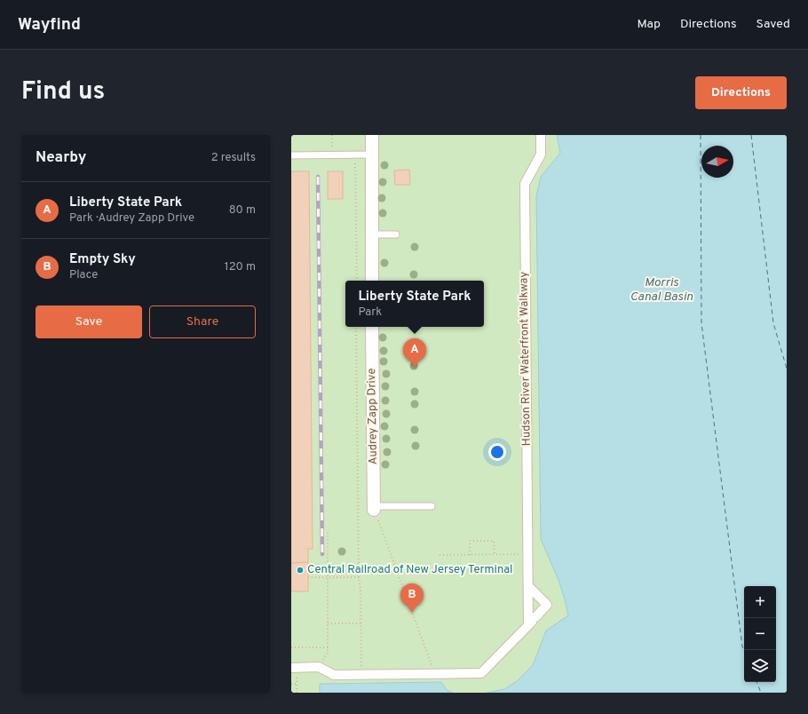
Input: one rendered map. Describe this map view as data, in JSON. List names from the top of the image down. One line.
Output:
{"streets":{"street":["Hudson River Waterfront Walkway","Audrey Zapp Drive"]},"water":["Morris Canal Basin"],"places":["Central Railroad of New Jersey Terminal"],"north":"right","page":{"header":"Wayfind","nav":["Map","Directions","Saved"],"title":"Find us","buttons":["Directions",["Save","Share"]],"heading":["Nearby","2 results"],"list":[{"mark":"A","name":"Liberty State Park","note":"Park · Audrey Zapp Drive","value":"80 m"},{"mark":"B","name":"Empty Sky","note":"Place","value":"120 m"}],"popup":["Liberty State Park","Park"],"pins":["A","B"],"map_buttons":["+","−"]}}
